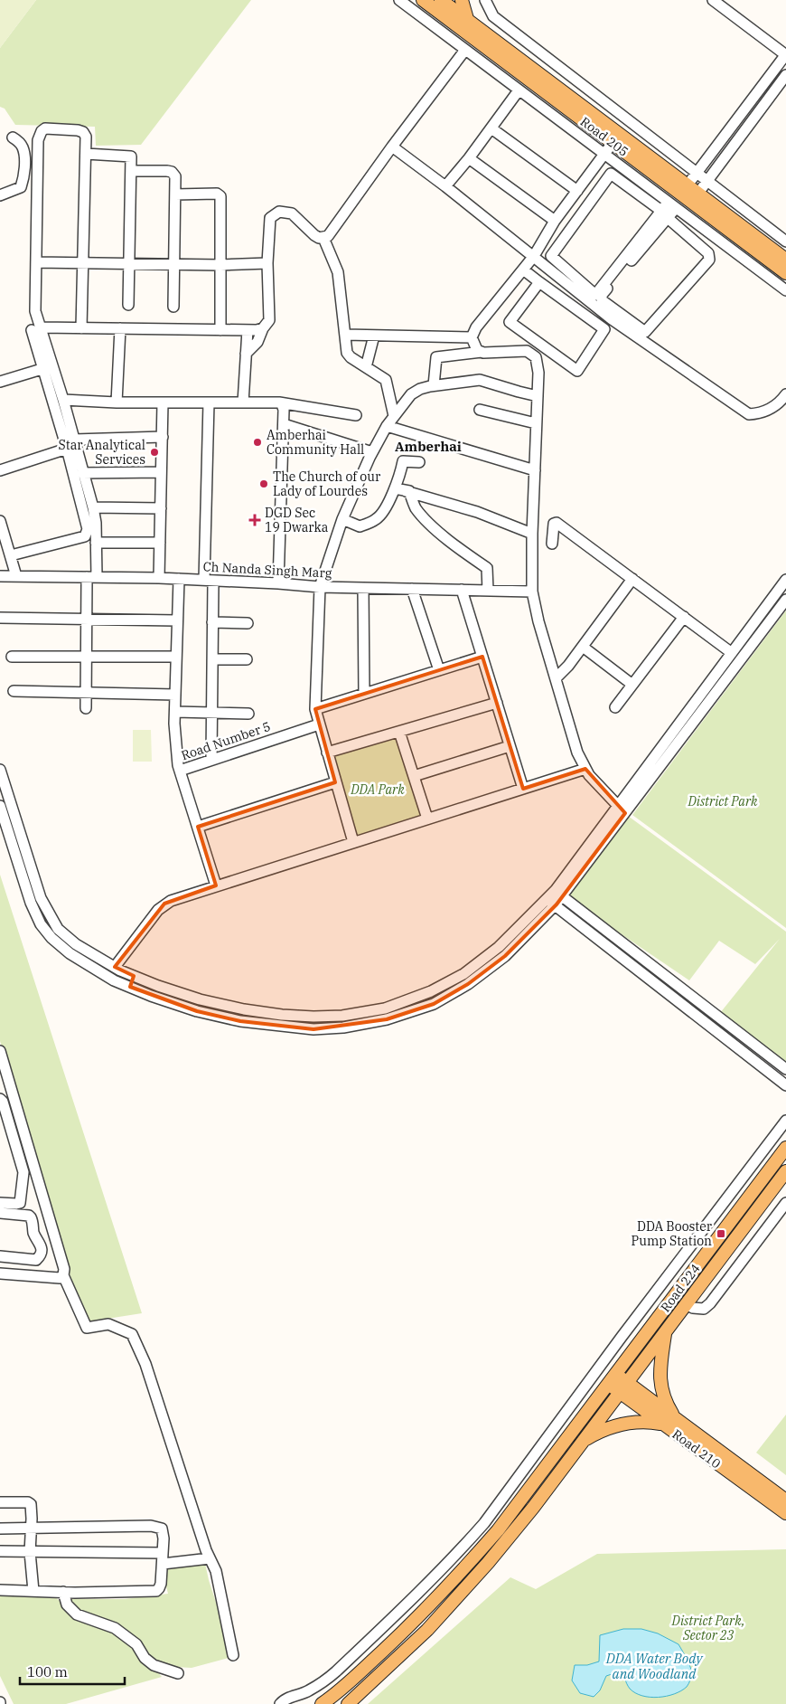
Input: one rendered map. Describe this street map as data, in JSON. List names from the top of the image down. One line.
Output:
{"streets":{"main road":["Road 205","Road 224","Road 210"],"street":["Ch Nanda Singh Marg","Road Number 5"]},"crossings":[["Road 224","Road 210"]],"districts":["Amberhai"],"water":["DDA Water Body and Woodland"],"parks":["DDA Park","District Park","District Park, Sector 23"],"places":{"other":["Amberhai Community Hall","Star Analytical Services","The Church of our Lady of Lourdes"],"health":["DGD Sec 19 Dwarka"],"transit":["DDA Booster Pump Station"]},"scale_bar":"100 m"}
